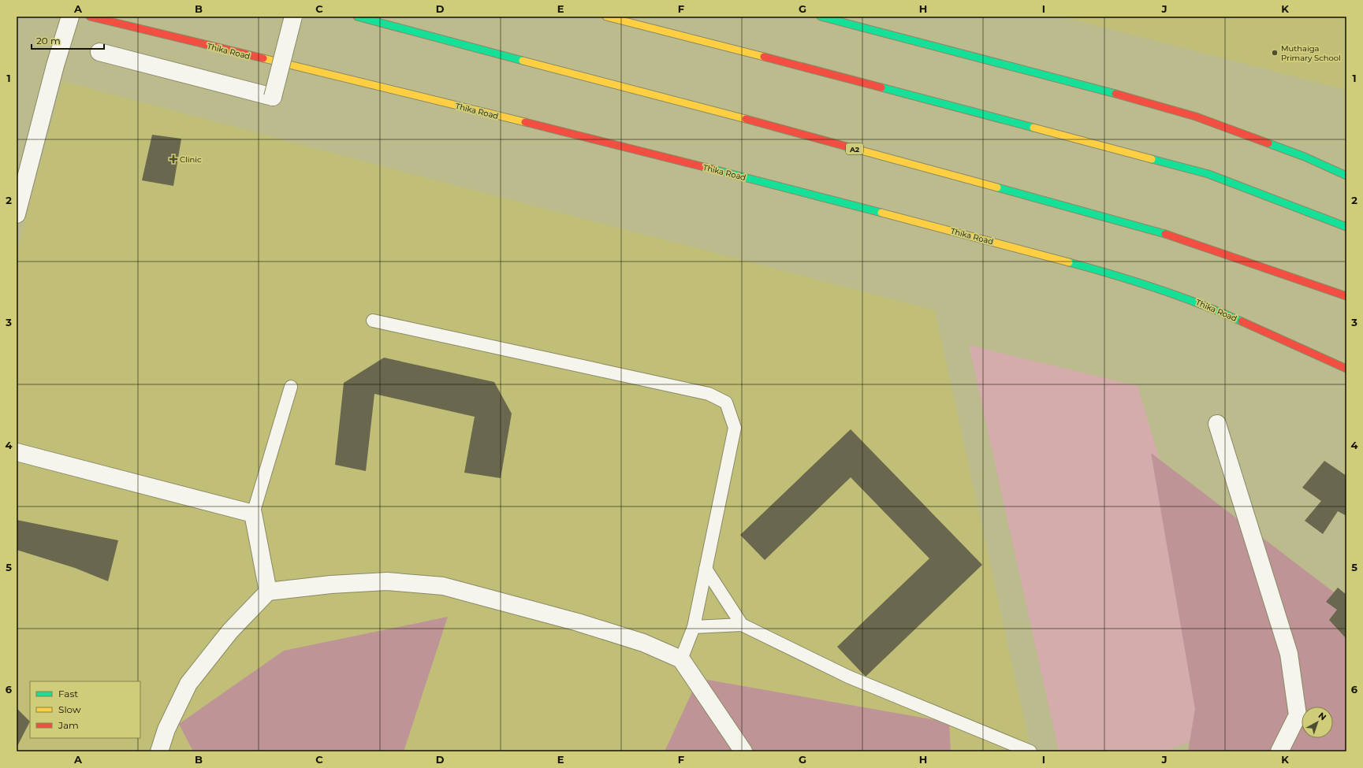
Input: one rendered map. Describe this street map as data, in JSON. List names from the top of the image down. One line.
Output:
{"streets":{"main road":["Thika Road","A2"]},"places":{"other":["Muthaiga Primary School"],"health":["Clinic"]},"legend":["Fast","Slow","Jam"],"scale_bar":"20 m","north":"top right","grid":{"columns":["A","B","C","D","E","F","G","H","I","J","K"],"rows":["1","2","3","4","5","6"]}}
